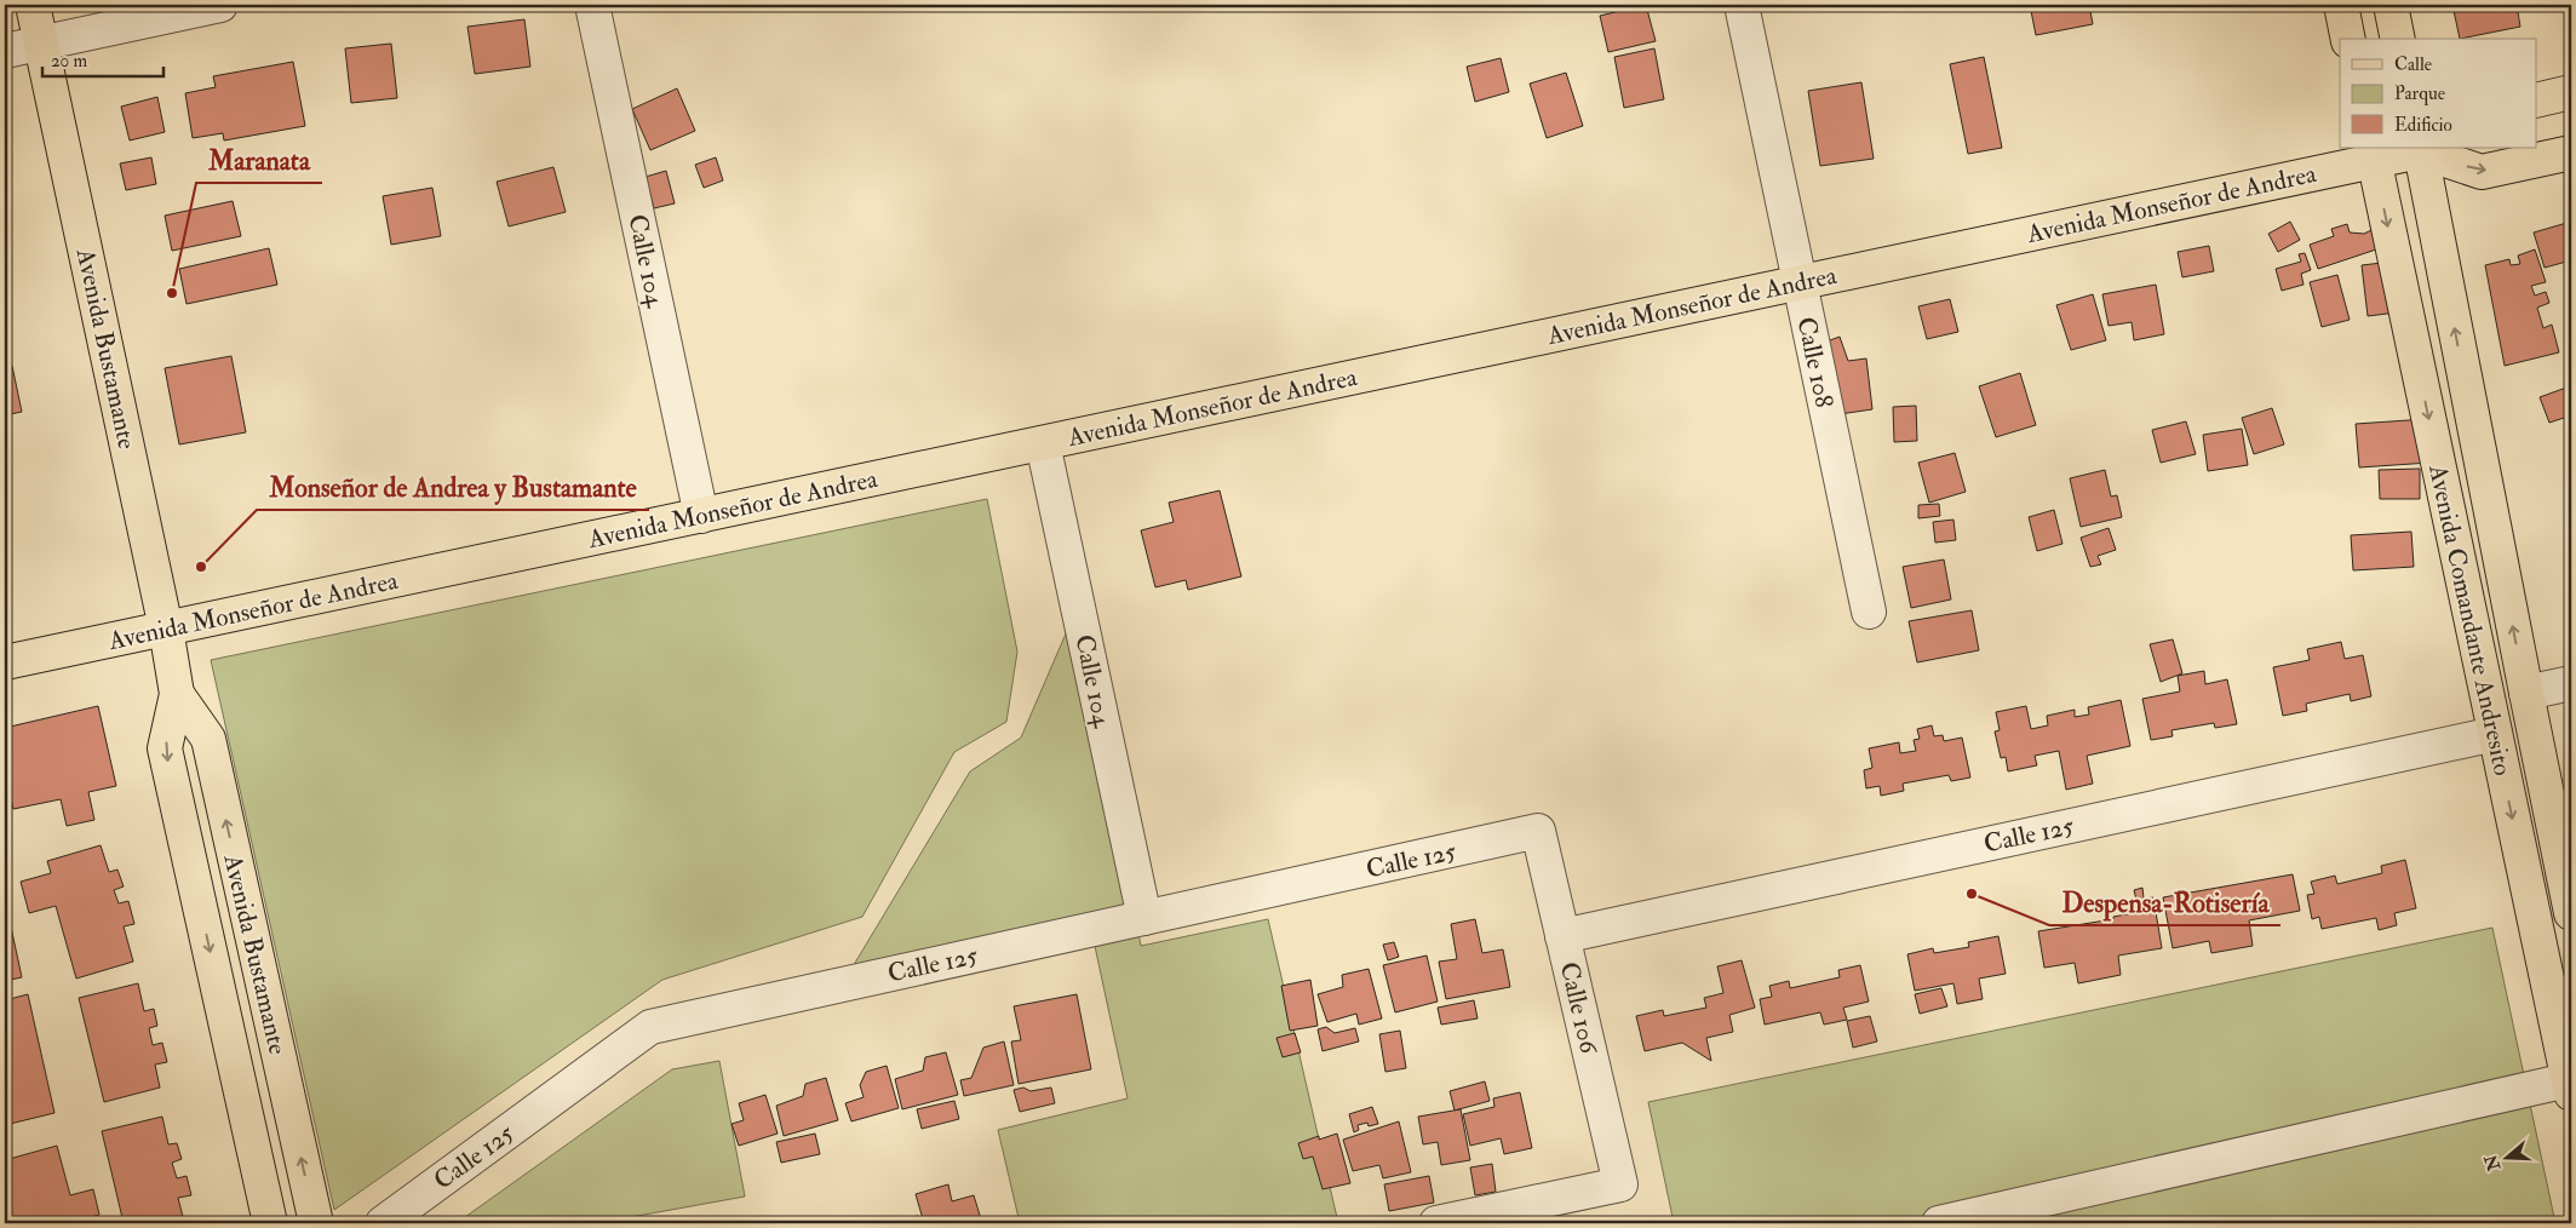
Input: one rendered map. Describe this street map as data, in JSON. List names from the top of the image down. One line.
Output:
{"streets":{"main road":["Avenida Monseñor de Andrea","Avenida Bustamante","Avenida Comandante Andresito"],"street":["Calle 104","Calle 108","Calle 125","Calle 106"]},"crossings":[["Avenida Monseñor de Andrea","Calle 104"],["Avenida Monseñor de Andrea","Avenida Bustamante"],["Avenida Monseñor de Andrea","Calle 108"],["Avenida Monseñor de Andrea","Avenida Comandante Andresito"],["Calle 104","Calle 125"],["Avenida Comandante Andresito","Calle 125"],["Calle 125","Calle 106"]],"places":["Maranata","Monseñor de Andrea y Bustamante","Despensa-Rotisería"],"legend":["Calle","Parque","Edificio"],"scale_bar":"20 m","north":"left"}
